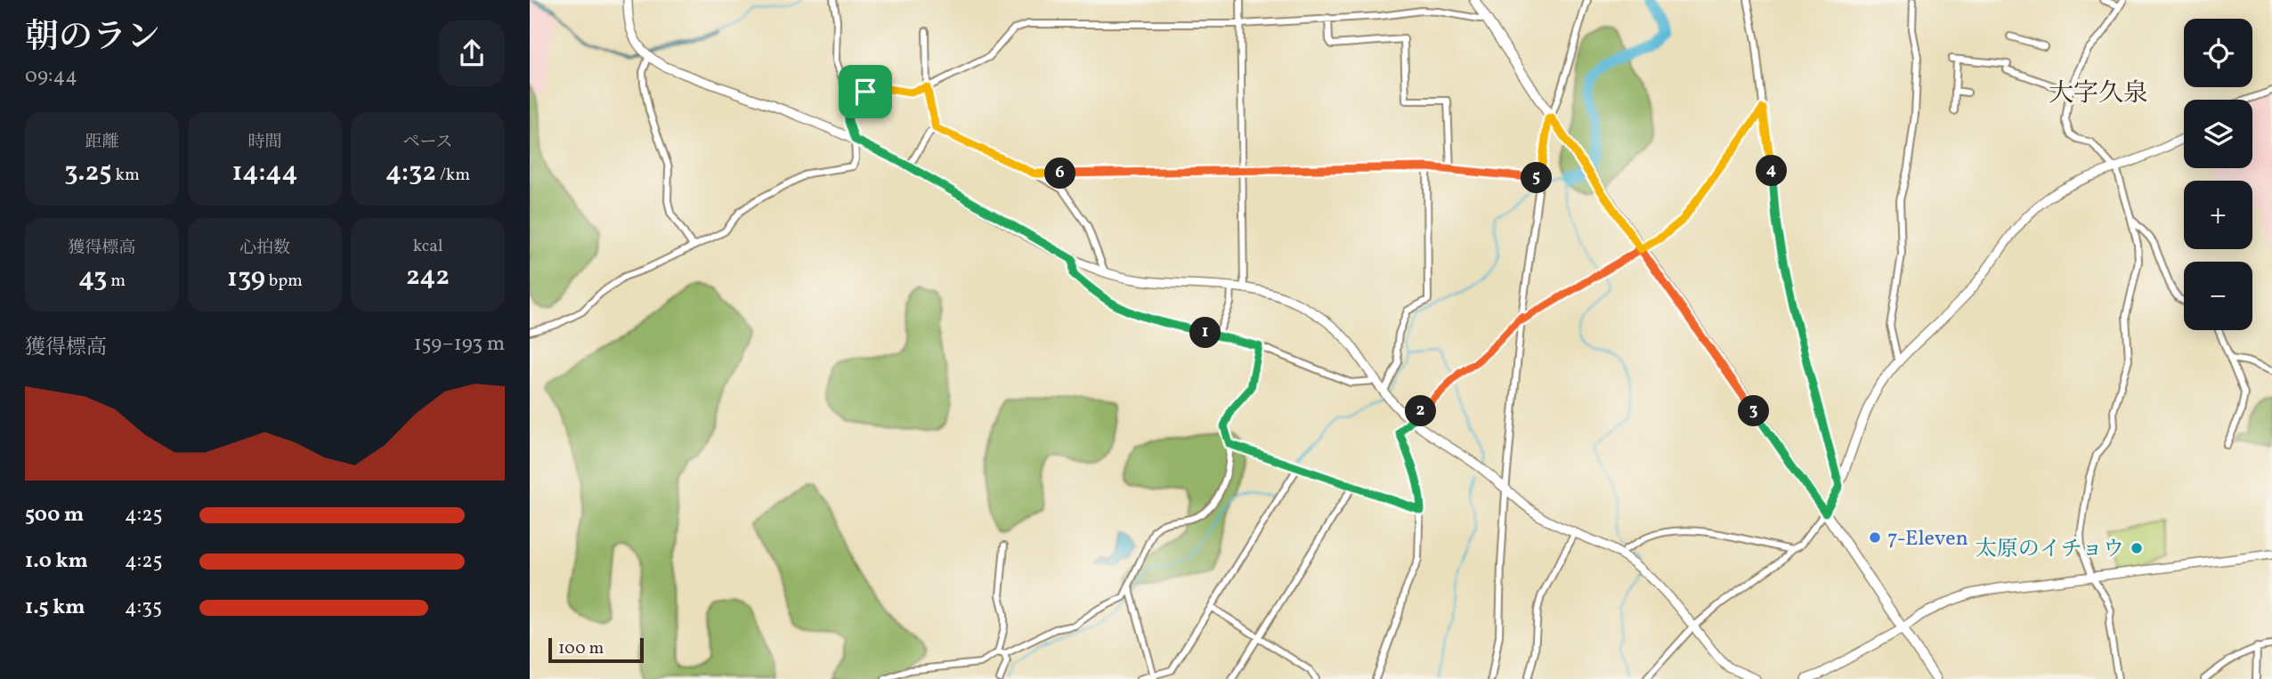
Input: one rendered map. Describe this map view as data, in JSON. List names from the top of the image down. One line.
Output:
{"districts":["大字久泉"],"places":["7-Eleven","太原のイチョウ"],"scale_bar":"100 m","page":{"heading":["朝のラン","09:44"],"map_buttons":["+","−"],"stats":[["距離","3.25 km"],["時間","14:44"],["ペース","4:32 /km"],["獲得標高","43 m"],["心拍数","139 bpm"],["kcal","242"]],"pins":["4","6","5","1","2","3"],"chart":["獲得標高","159–193 m"],"list":[{"name":"500 m","note":"4:25"},{"name":"1.0 km","note":"4:25"},{"name":"1.5 km","note":"4:35"}],"scale":"100 m"}}
